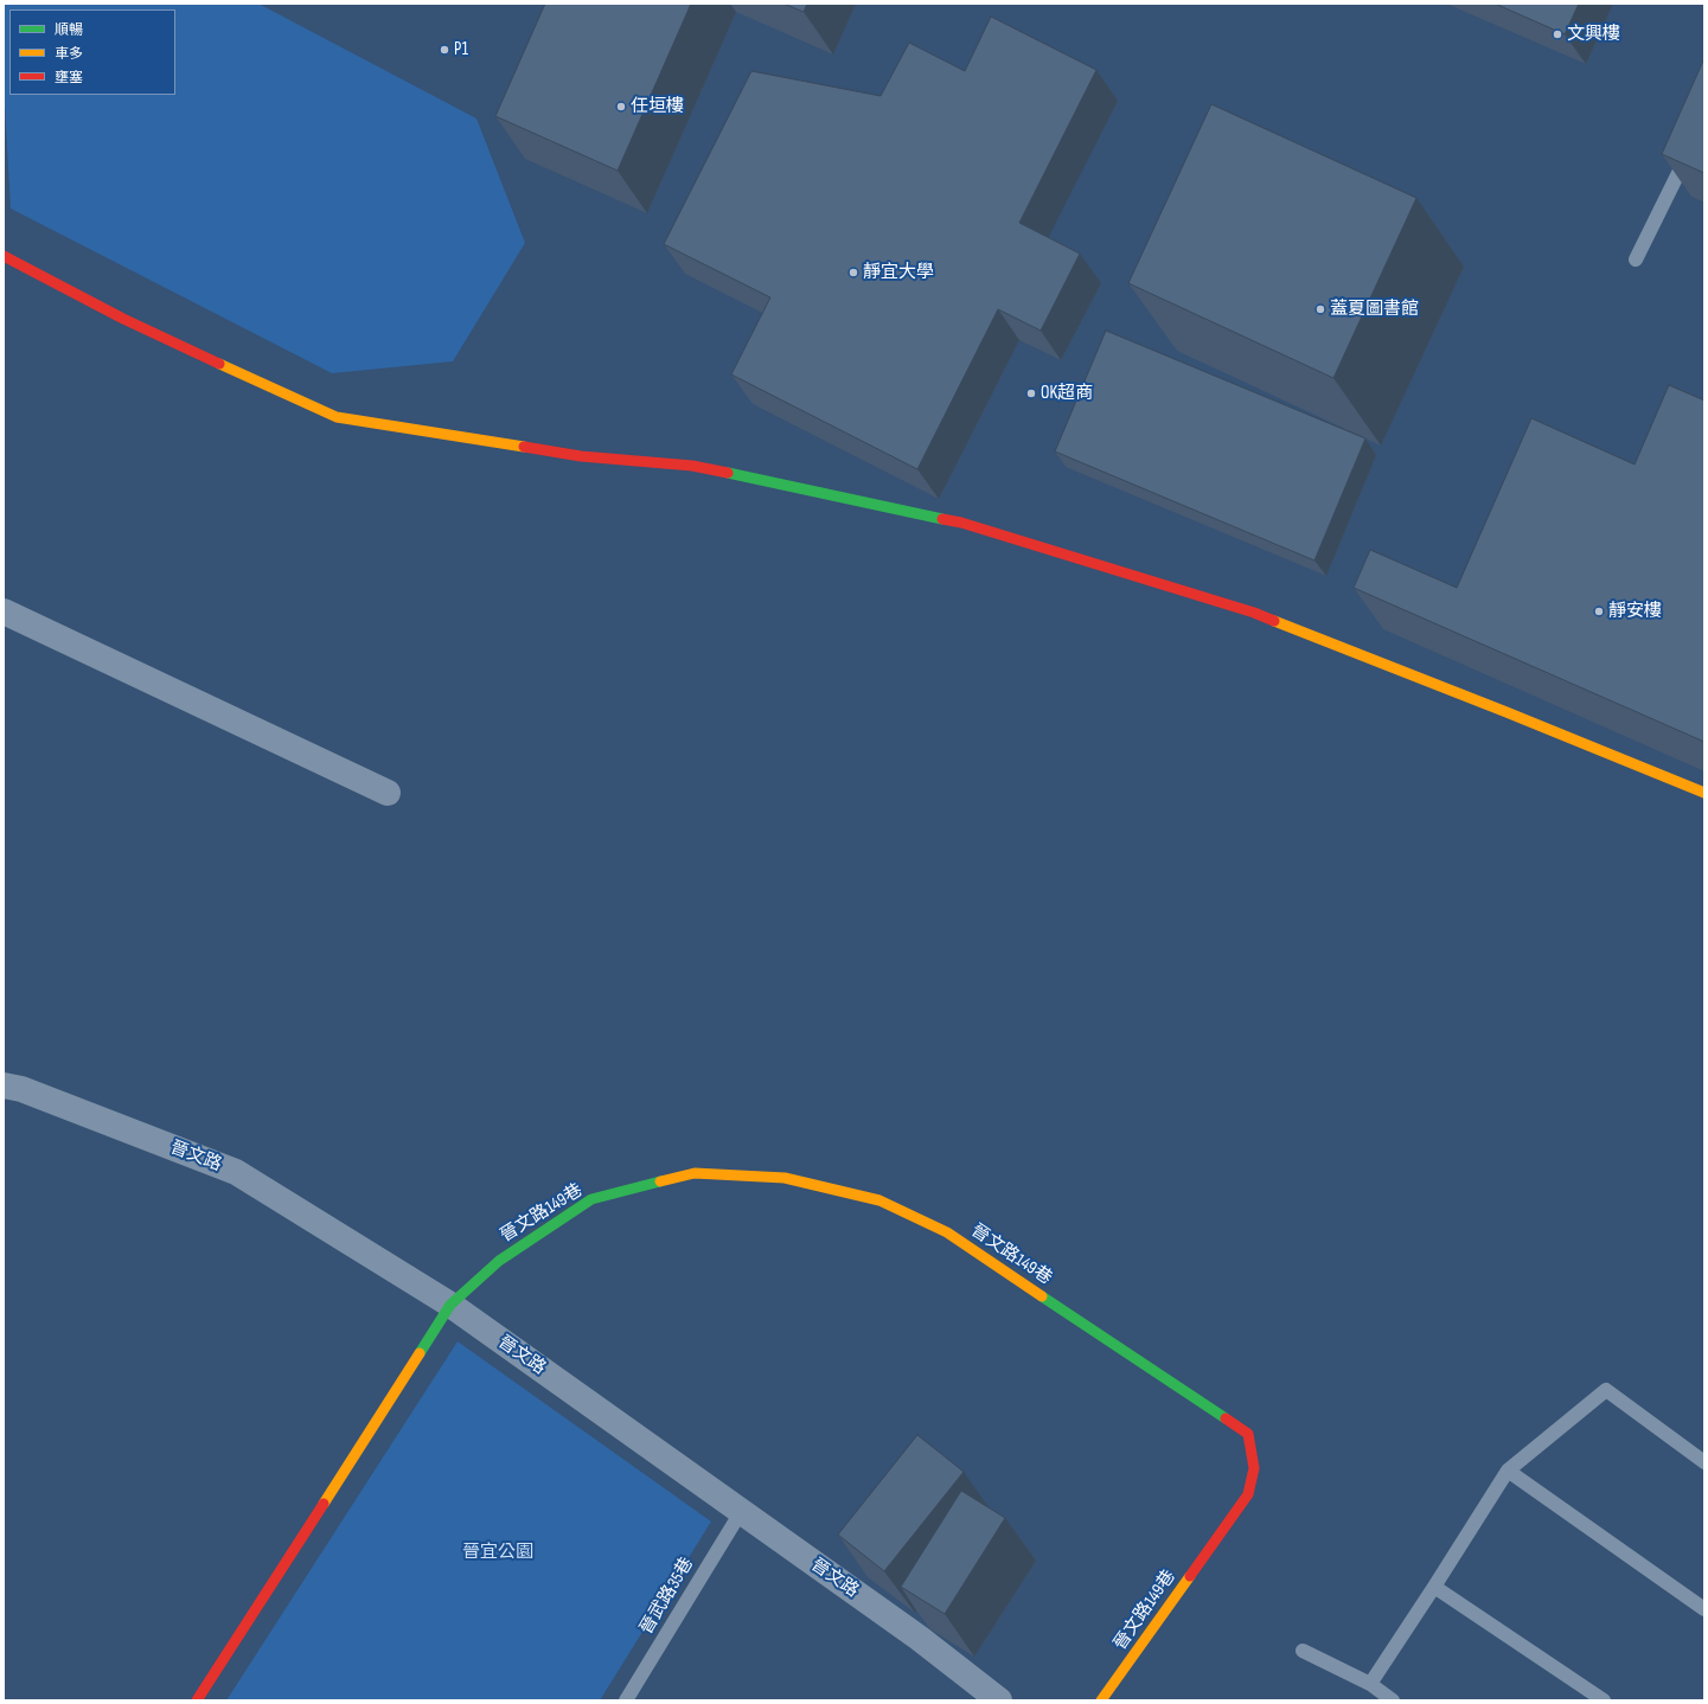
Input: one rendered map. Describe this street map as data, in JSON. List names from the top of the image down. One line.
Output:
{"streets":{"street":["晉文路","晉文路149巷"],"lane":["晉武路35巷"]},"crossings":[["晉文路","晉文路149巷"],["晉文路","晉武路35巷"]],"parks":["晉宜公園"],"places":["文興樓","P1","任垣樓","靜宜大學","蓋夏圖書館","OK超商","靜安樓"],"legend":["順暢","車多","壅塞"]}
